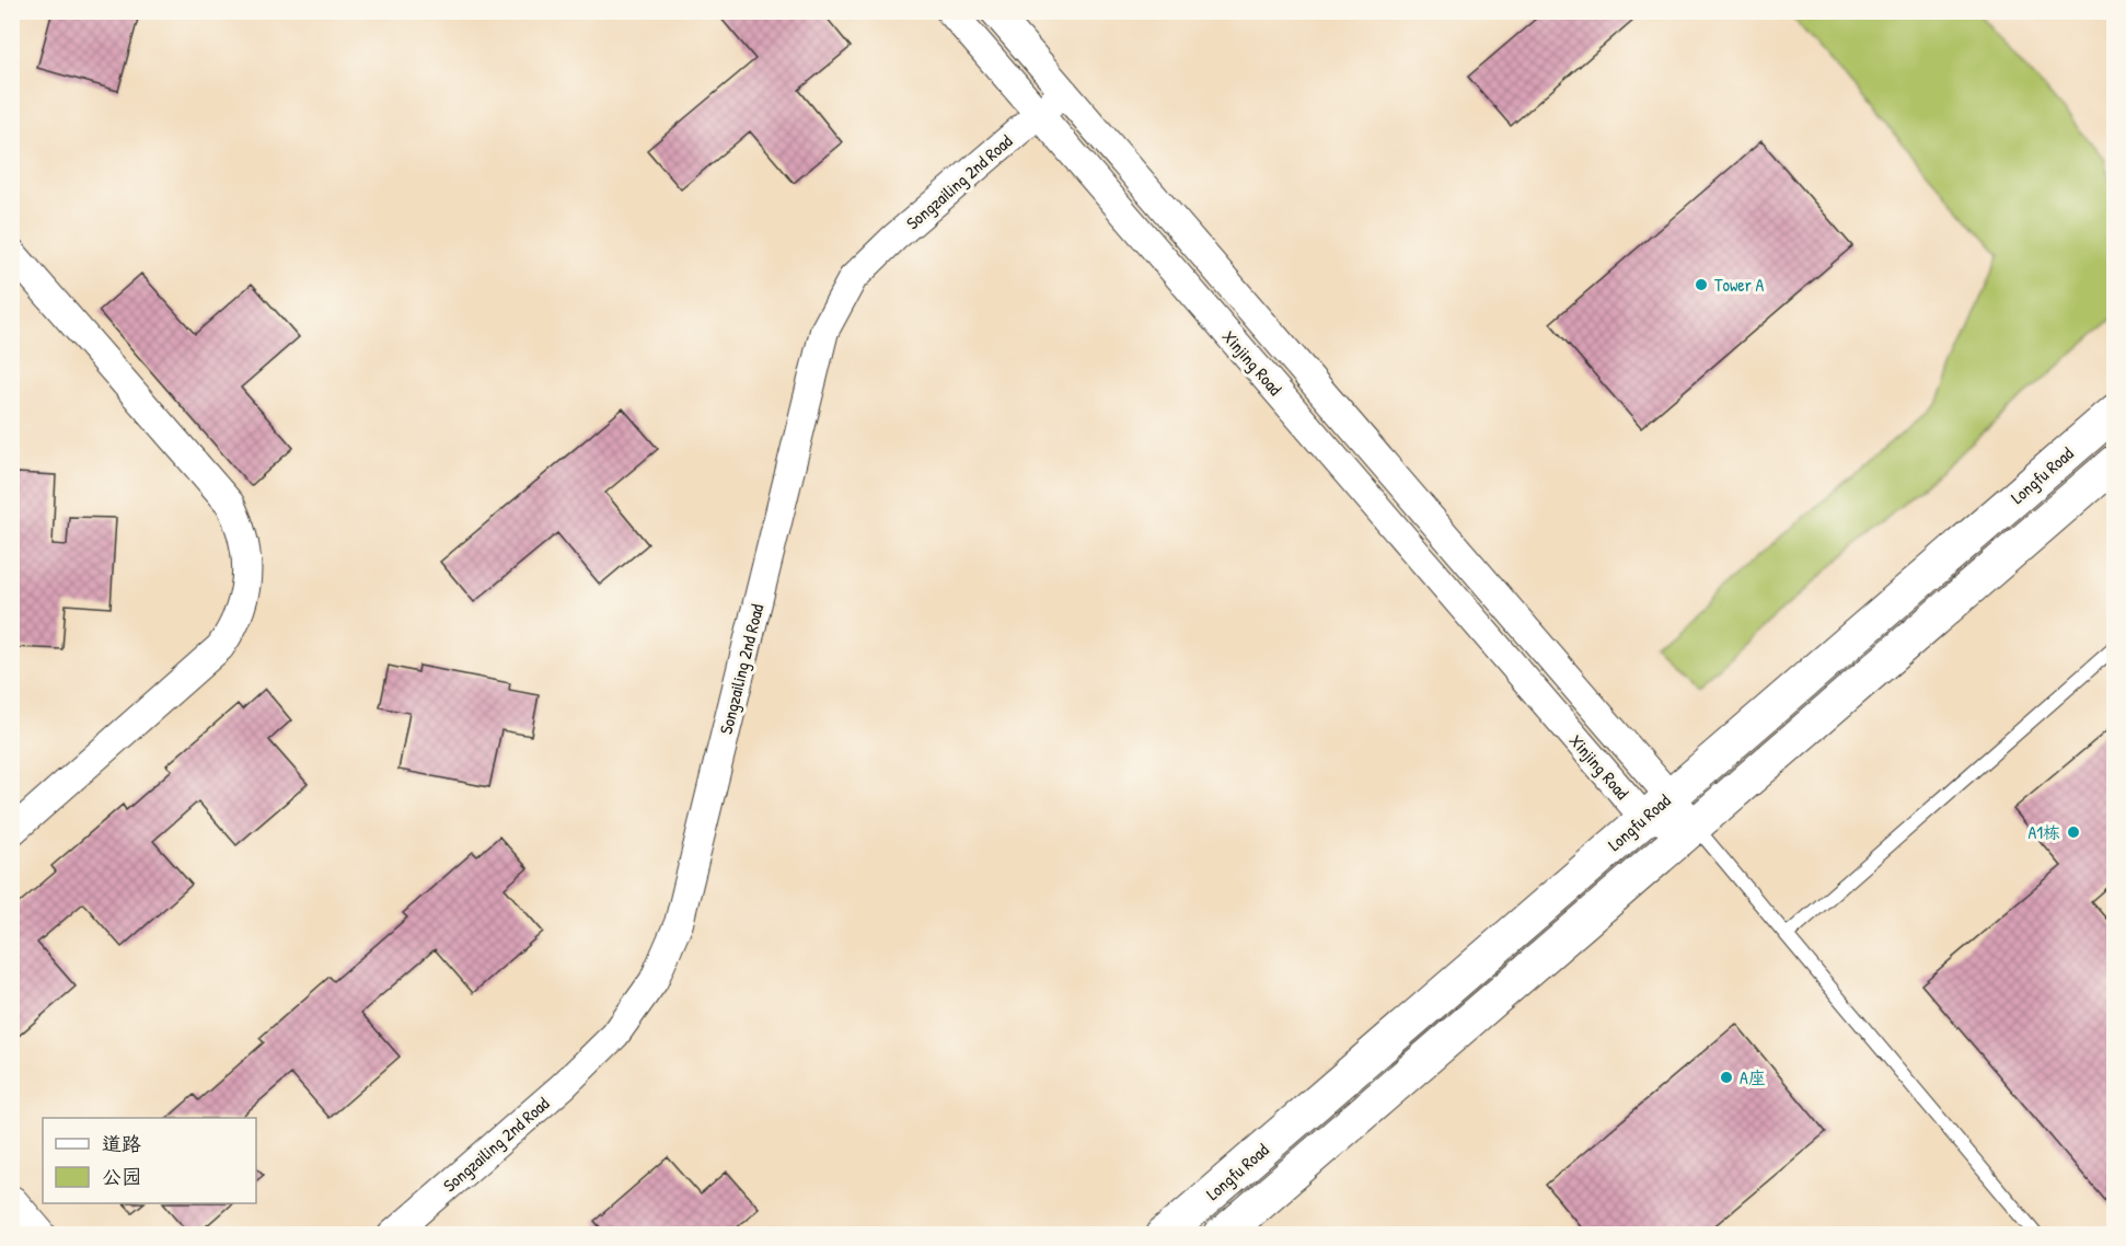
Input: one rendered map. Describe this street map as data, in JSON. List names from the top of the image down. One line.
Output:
{"streets":{"street":["Songzailing 2nd Road","Xinjing Road","Longfu Road"]},"crossings":[["Songzailing 2nd Road","Xinjing Road"],["Xinjing Road","Longfu Road"]],"places":["Tower A","A1栋","A座"],"legend":["道路","公园"]}
